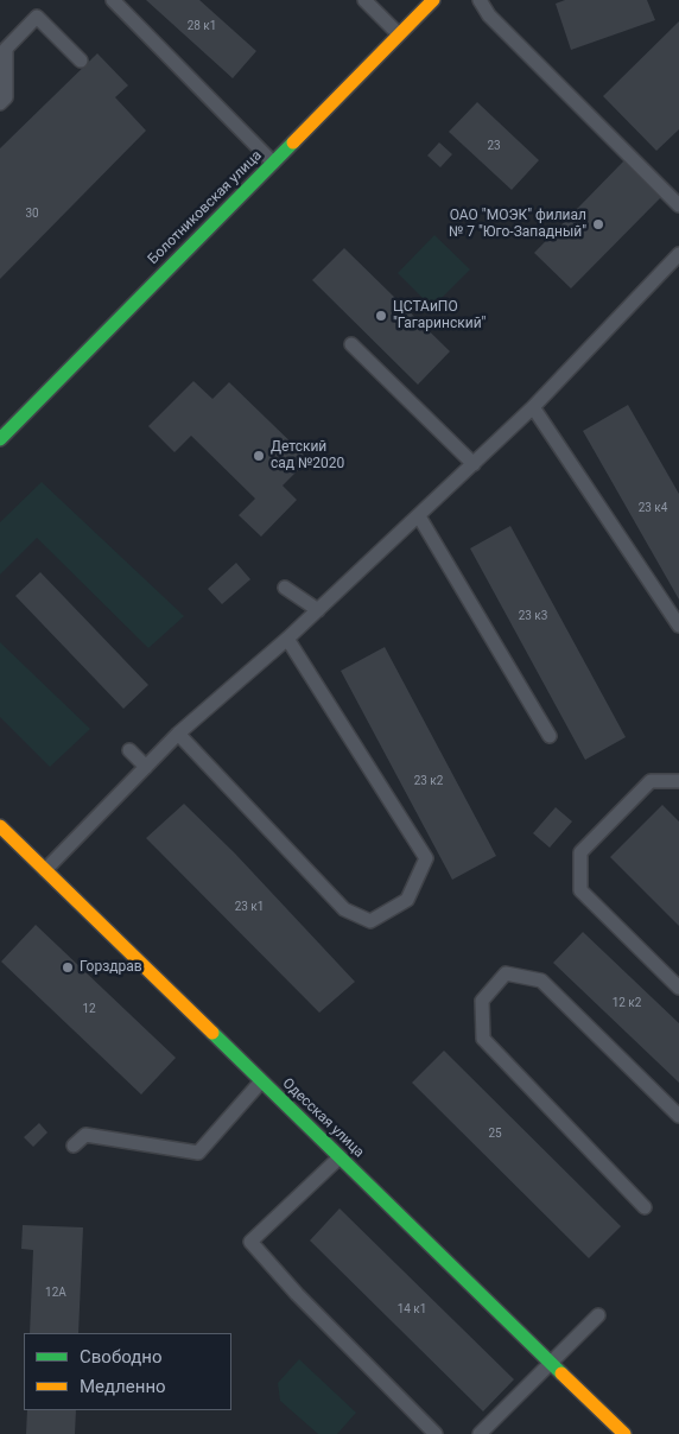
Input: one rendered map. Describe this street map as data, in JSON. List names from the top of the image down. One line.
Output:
{"streets":{"street":["Болотниковская улица","Одесская улица"]},"places":["ОАО \"МОЭК\" филиал № 7 \"Юго-Западный\"","ЦСТАиПО \"Гагаринский\"","Детский сад №2020","Горздрав"],"house_numbers":["28 к1","23","30","23 к4","23 к3","23 к2","23 к1","12 к2","12","25","12А","14 к1"],"legend":["Свободно","Медленно"]}
